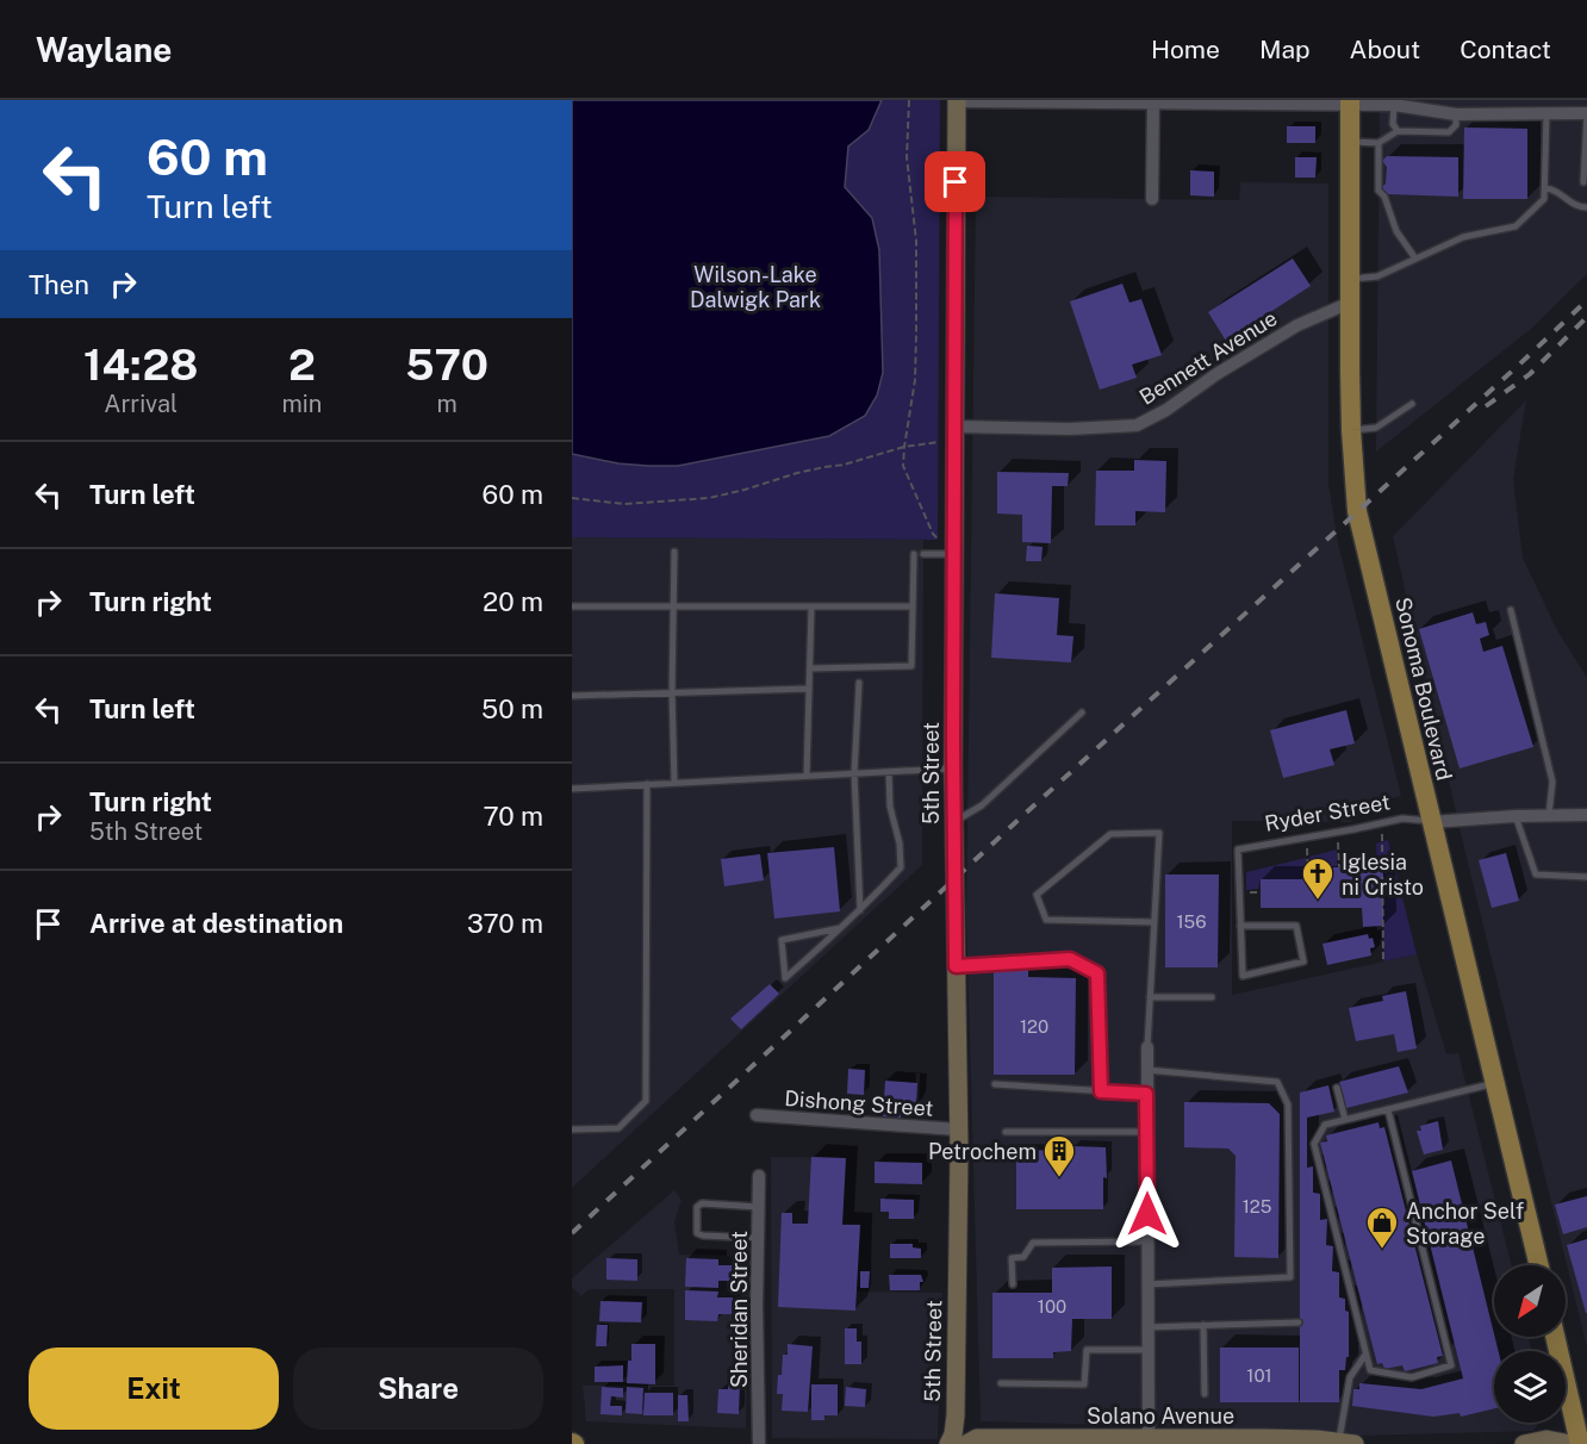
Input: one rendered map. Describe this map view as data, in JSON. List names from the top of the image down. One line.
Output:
{"streets":{"main road":["Sonoma Boulevard"],"street":["Bennett Avenue","5th Street","Ryder Street","Dishong Street","Sheridan Street","Solano Avenue"]},"crossings":[["Bennett Avenue","Sonoma Boulevard"],["Bennett Avenue","5th Street"],["Sonoma Boulevard","Ryder Street"],["5th Street","Dishong Street"]],"parks":["Wilson-Lake Dalwigk Park"],"places":{"church":["Iglesia ni Cristo"],"building":["Petrochem"],"shop":["Anchor Self Storage"]},"house_numbers":["156","120","125","100","101"],"north":"bottom left","page":{"header":"Waylane","nav":["Home","Map","About","Contact"],"turn":["60 m","Turn left"],"then":"Then","eta":["14:28","Arrival","2","min","570","m"],"list":[{"name":"Turn left","value":"60 m"},{"name":"Turn right","value":"20 m"},{"name":"Turn left","value":"50 m"},{"name":"Turn right","note":"5th Street","value":"70 m"},{"name":"Arrive at destination","value":"370 m"}],"buttons":["Exit","Share"]}}
